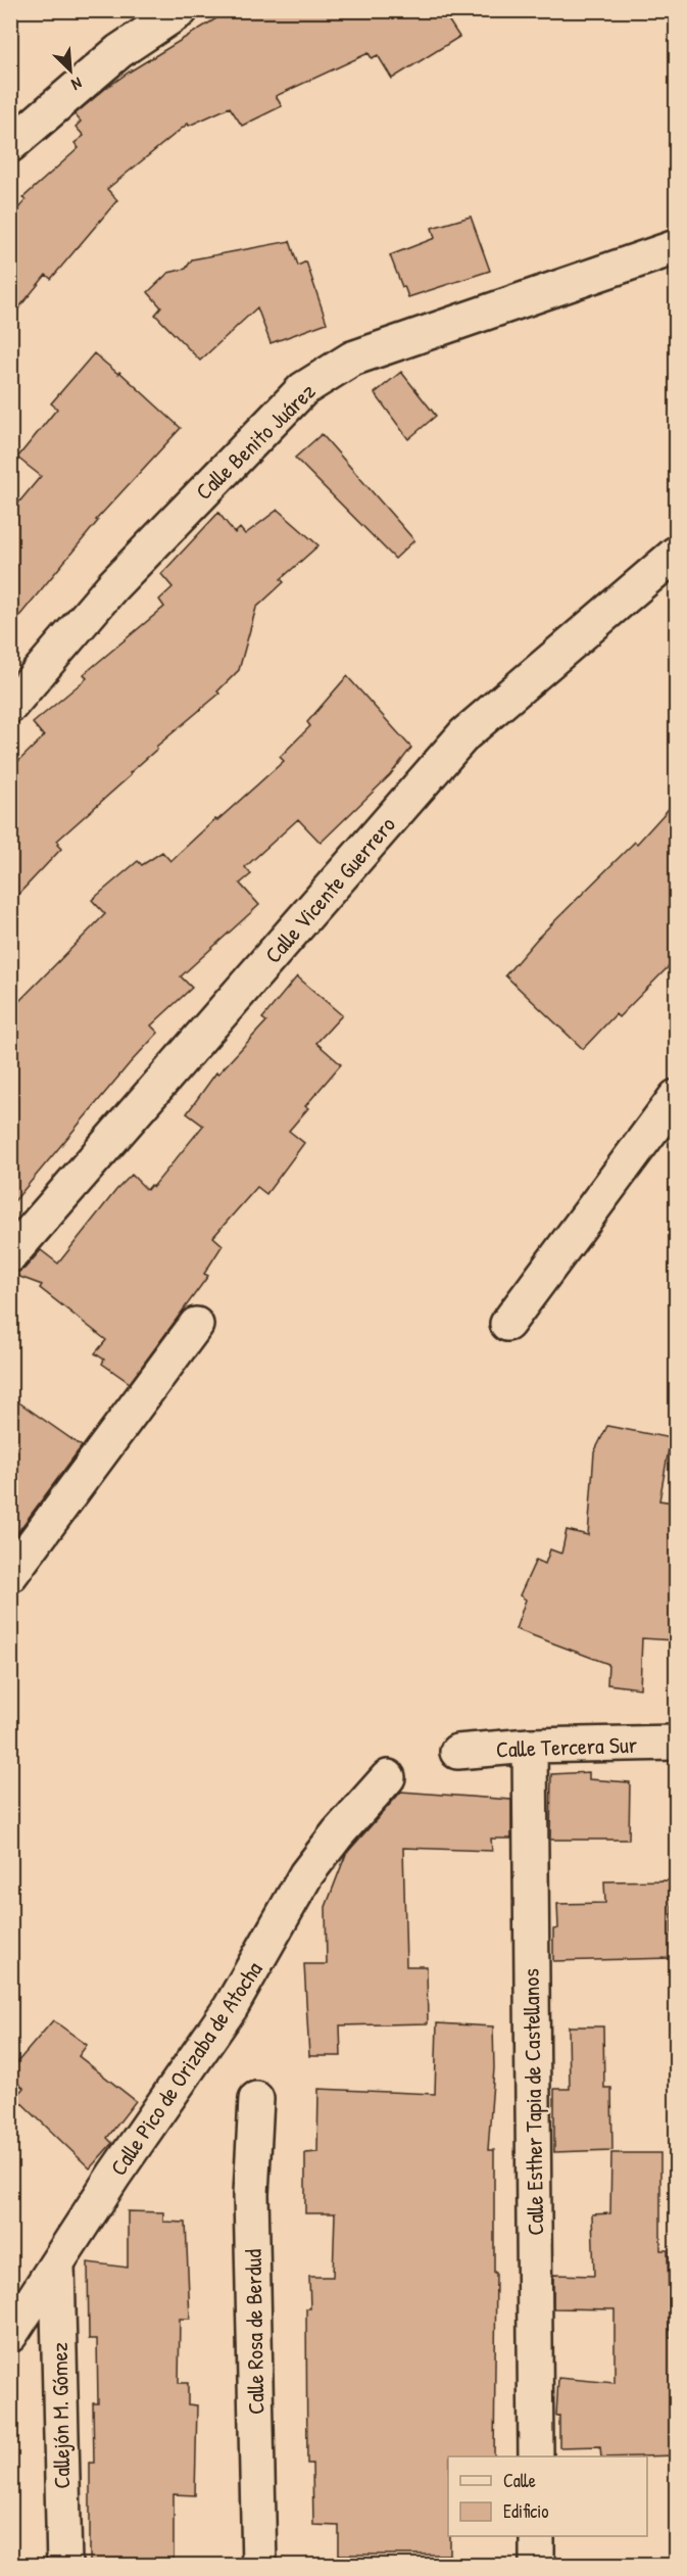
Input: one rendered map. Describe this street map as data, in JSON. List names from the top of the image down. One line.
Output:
{"streets":{"street":["Calle Benito Juárez","Calle Vicente Guerrero","Calle Tercera Sur","Calle Pico de Orizaba de Atocha","Calle Esther Tapia de Castellanos","Calle Rosa de Berdud","Callejón M. Gómez"]},"crossings":[["Calle Tercera Sur","Calle Esther Tapia de Castellanos"],["Calle Pico de Orizaba de Atocha","Callejón M. Gómez"]],"legend":["Calle","Edificio"],"north":"bottom right"}
